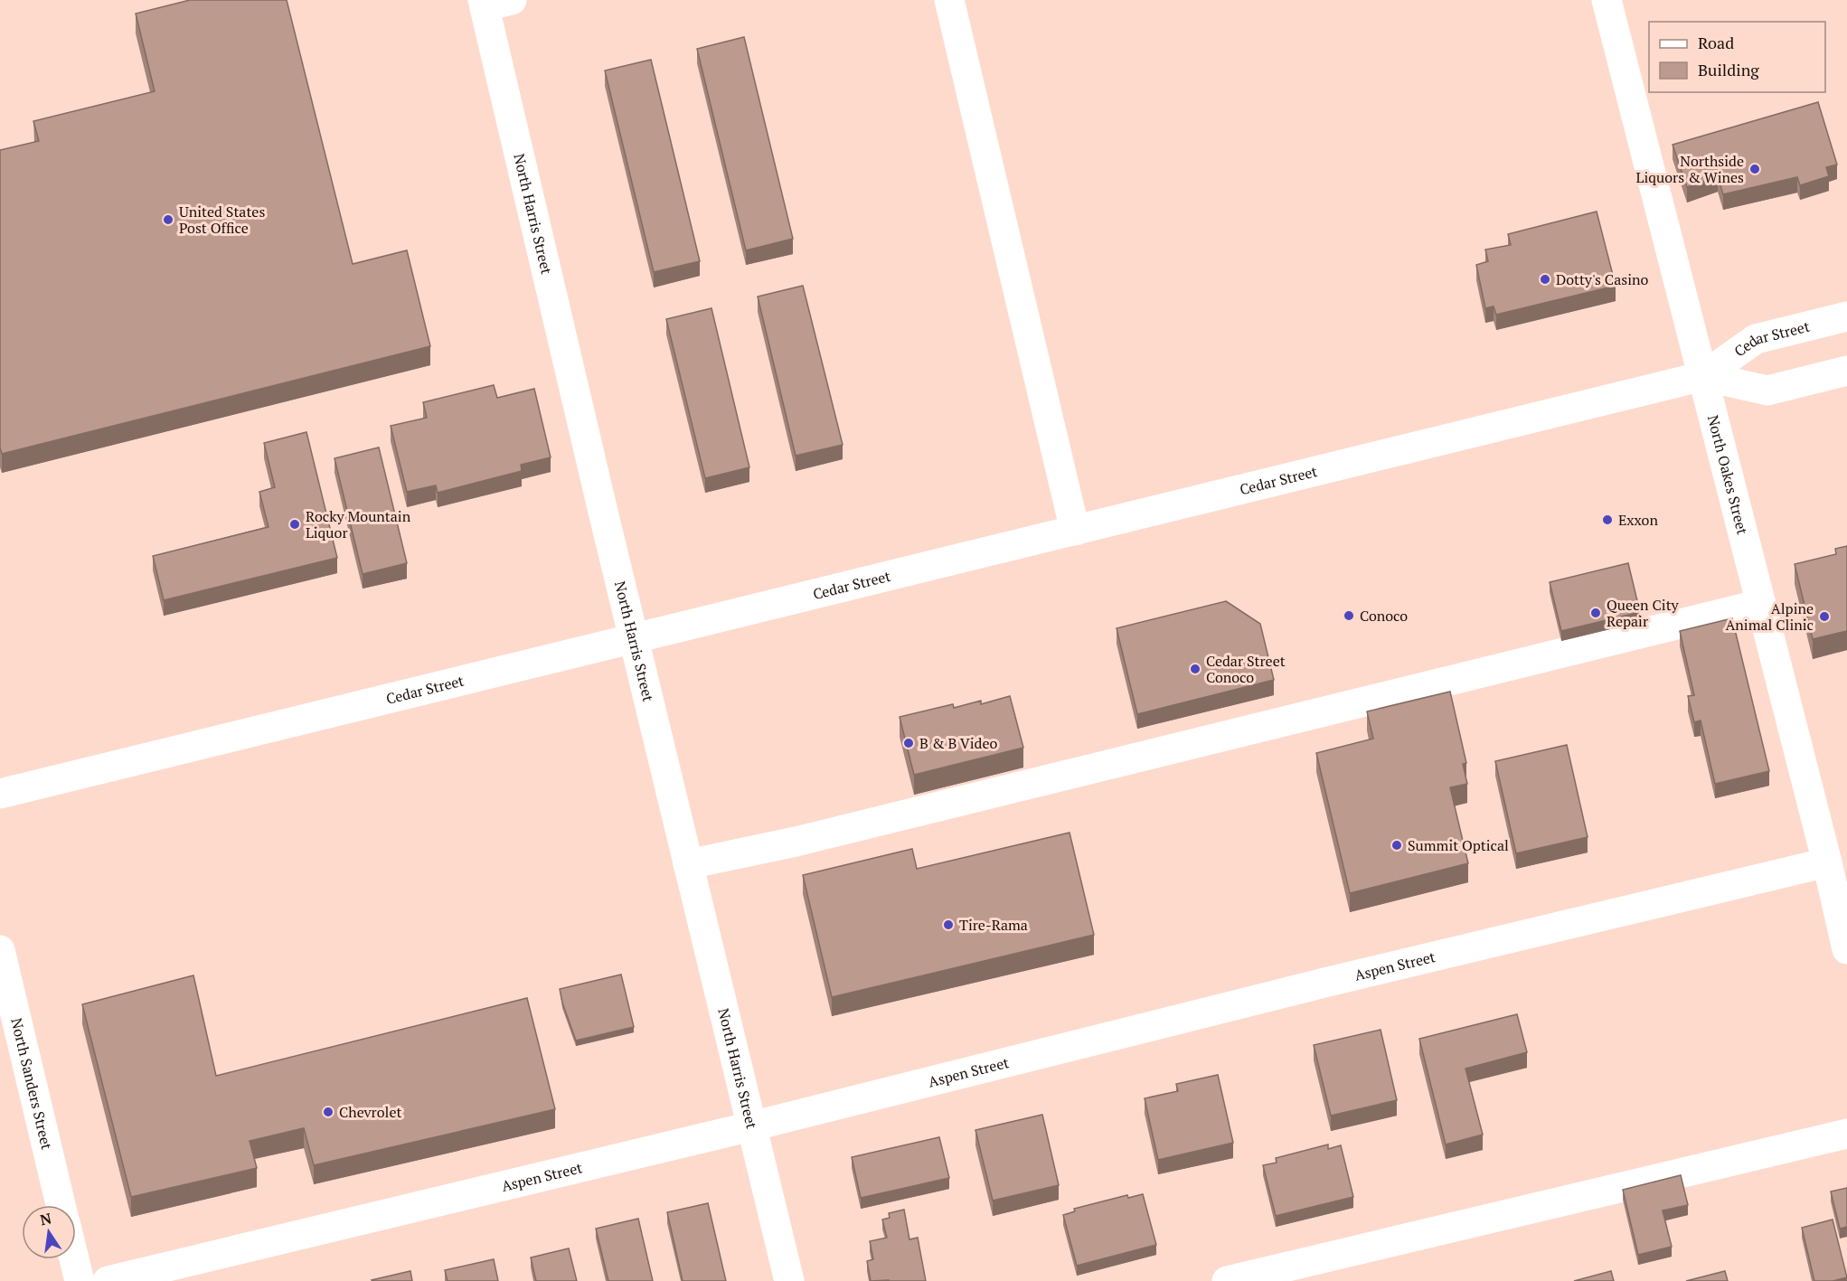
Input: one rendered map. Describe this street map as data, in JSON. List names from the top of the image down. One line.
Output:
{"streets":{"street":["North Harris Street","Cedar Street","North Oakes Street","Aspen Street","North Sanders Street"]},"crossings":[["North Harris Street","Cedar Street"],["North Harris Street","Aspen Street"],["Cedar Street","North Oakes Street"],["North Oakes Street","Aspen Street"]],"places":["Northside Liquors & Wines","United States Post Office","Dotty's Casino","Exxon","Rocky Mountain Liquor","Queen City Repair","Conoco","Alpine Animal Clinic","Cedar Street Conoco","B & B Video","Summit Optical","Tire-Rama","Chevrolet"],"legend":["Road","Building"],"north":"top"}
